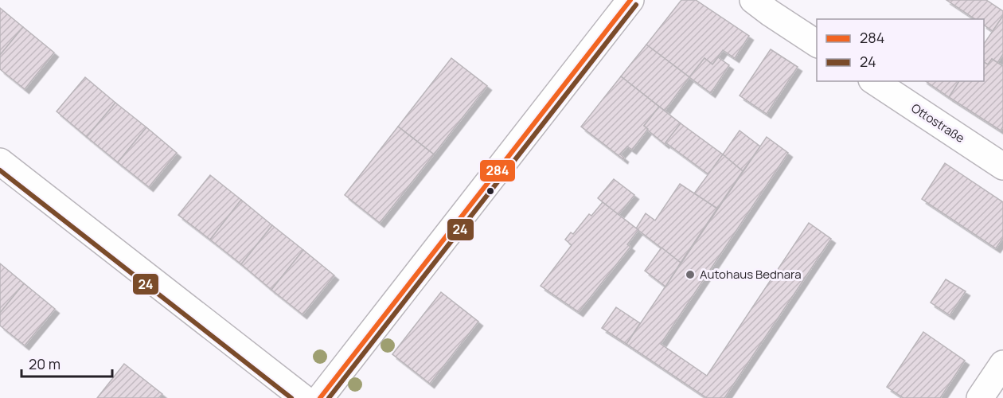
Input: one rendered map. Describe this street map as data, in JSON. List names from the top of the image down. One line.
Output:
{"streets":{"street":["Ottostraße"]},"places":["Autohaus Bednara"],"lines":["transit line 284","transit line 24"],"legend":["284","24"],"scale_bar":"20 m"}
